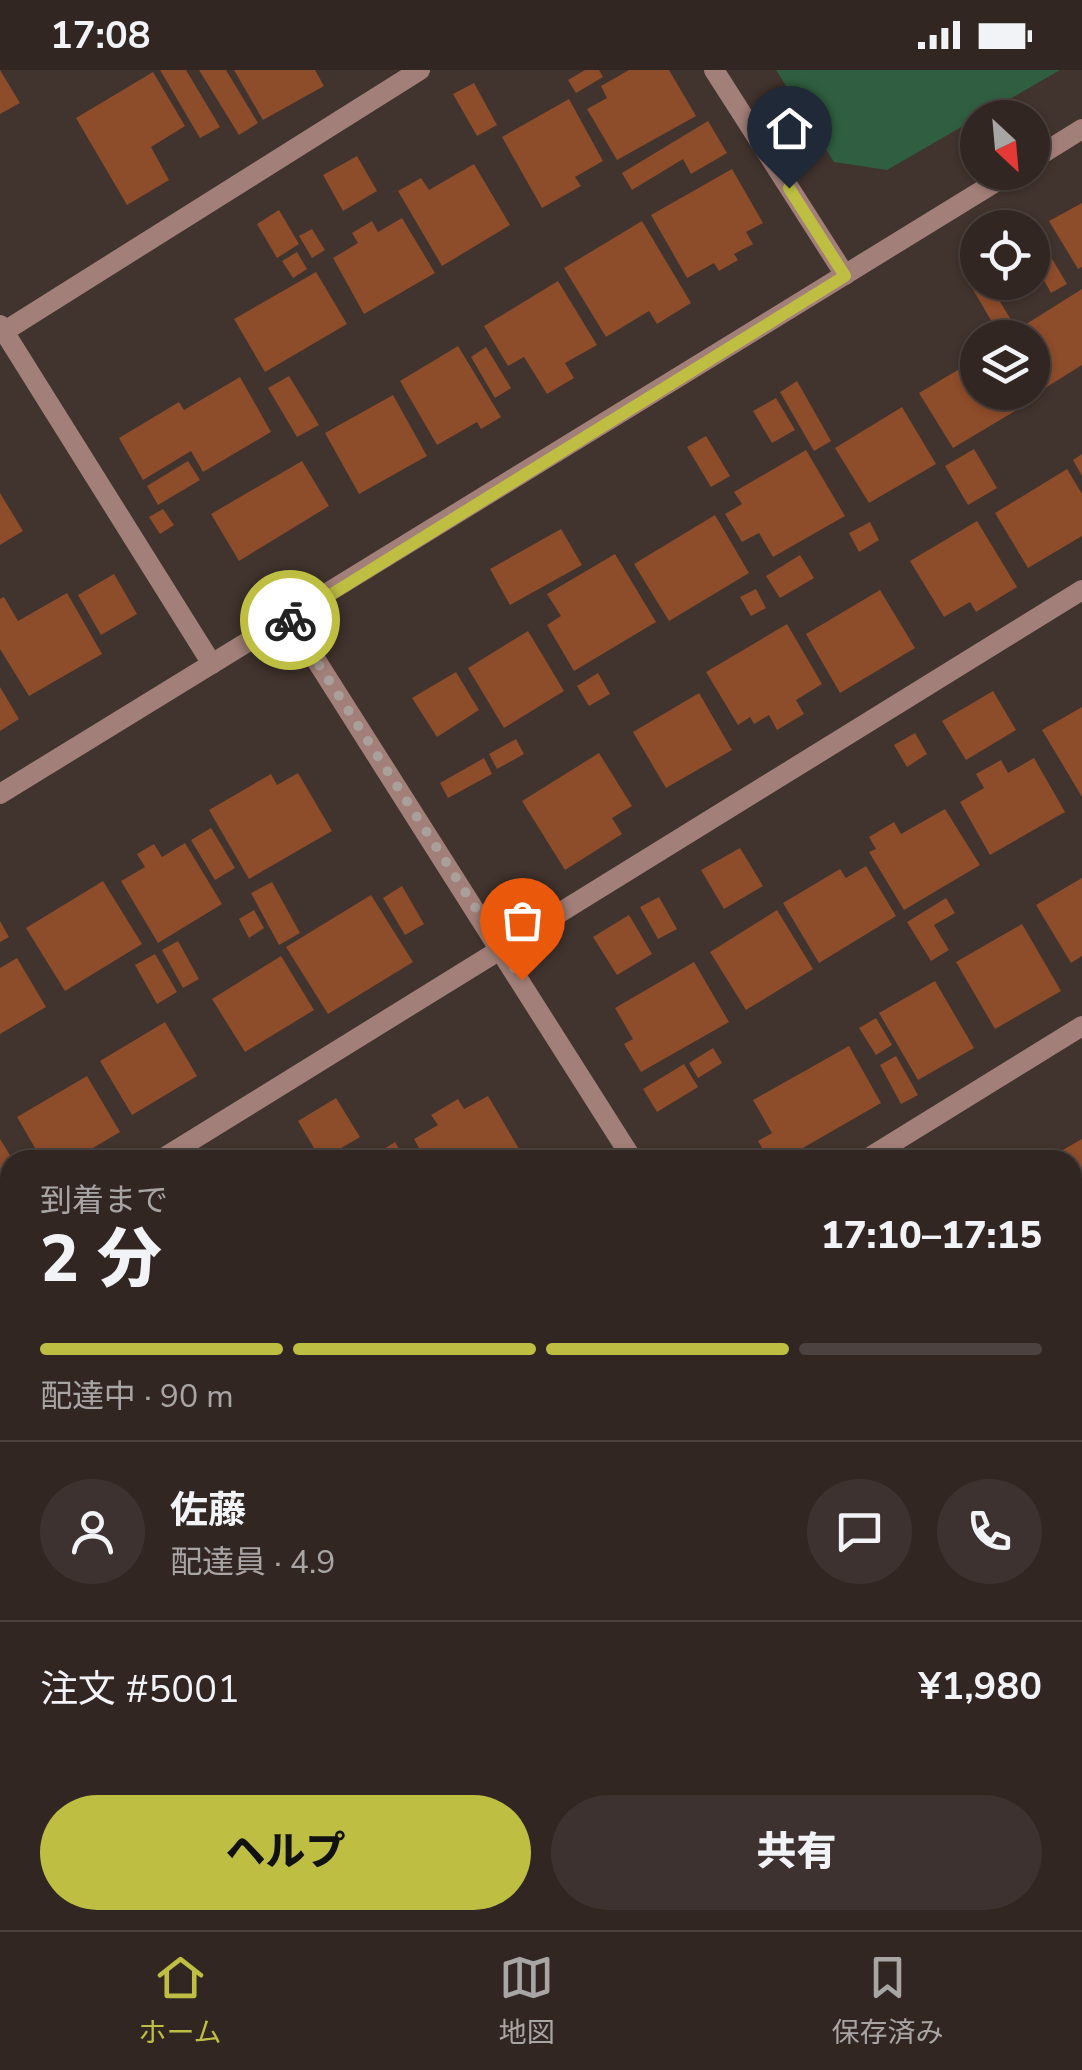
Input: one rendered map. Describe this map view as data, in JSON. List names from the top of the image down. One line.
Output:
{"north":"bottom right","page":{"status":"17:08","heading":["2 分","到着まで","17:10–17:15"],"panel":["佐藤","配達員 · 4.9","注文 #5001","¥1,980"],"bar":"配達中 · 90 m","buttons":["ヘルプ","共有"],"tabs":["ホーム","地図","保存済み"]}}
